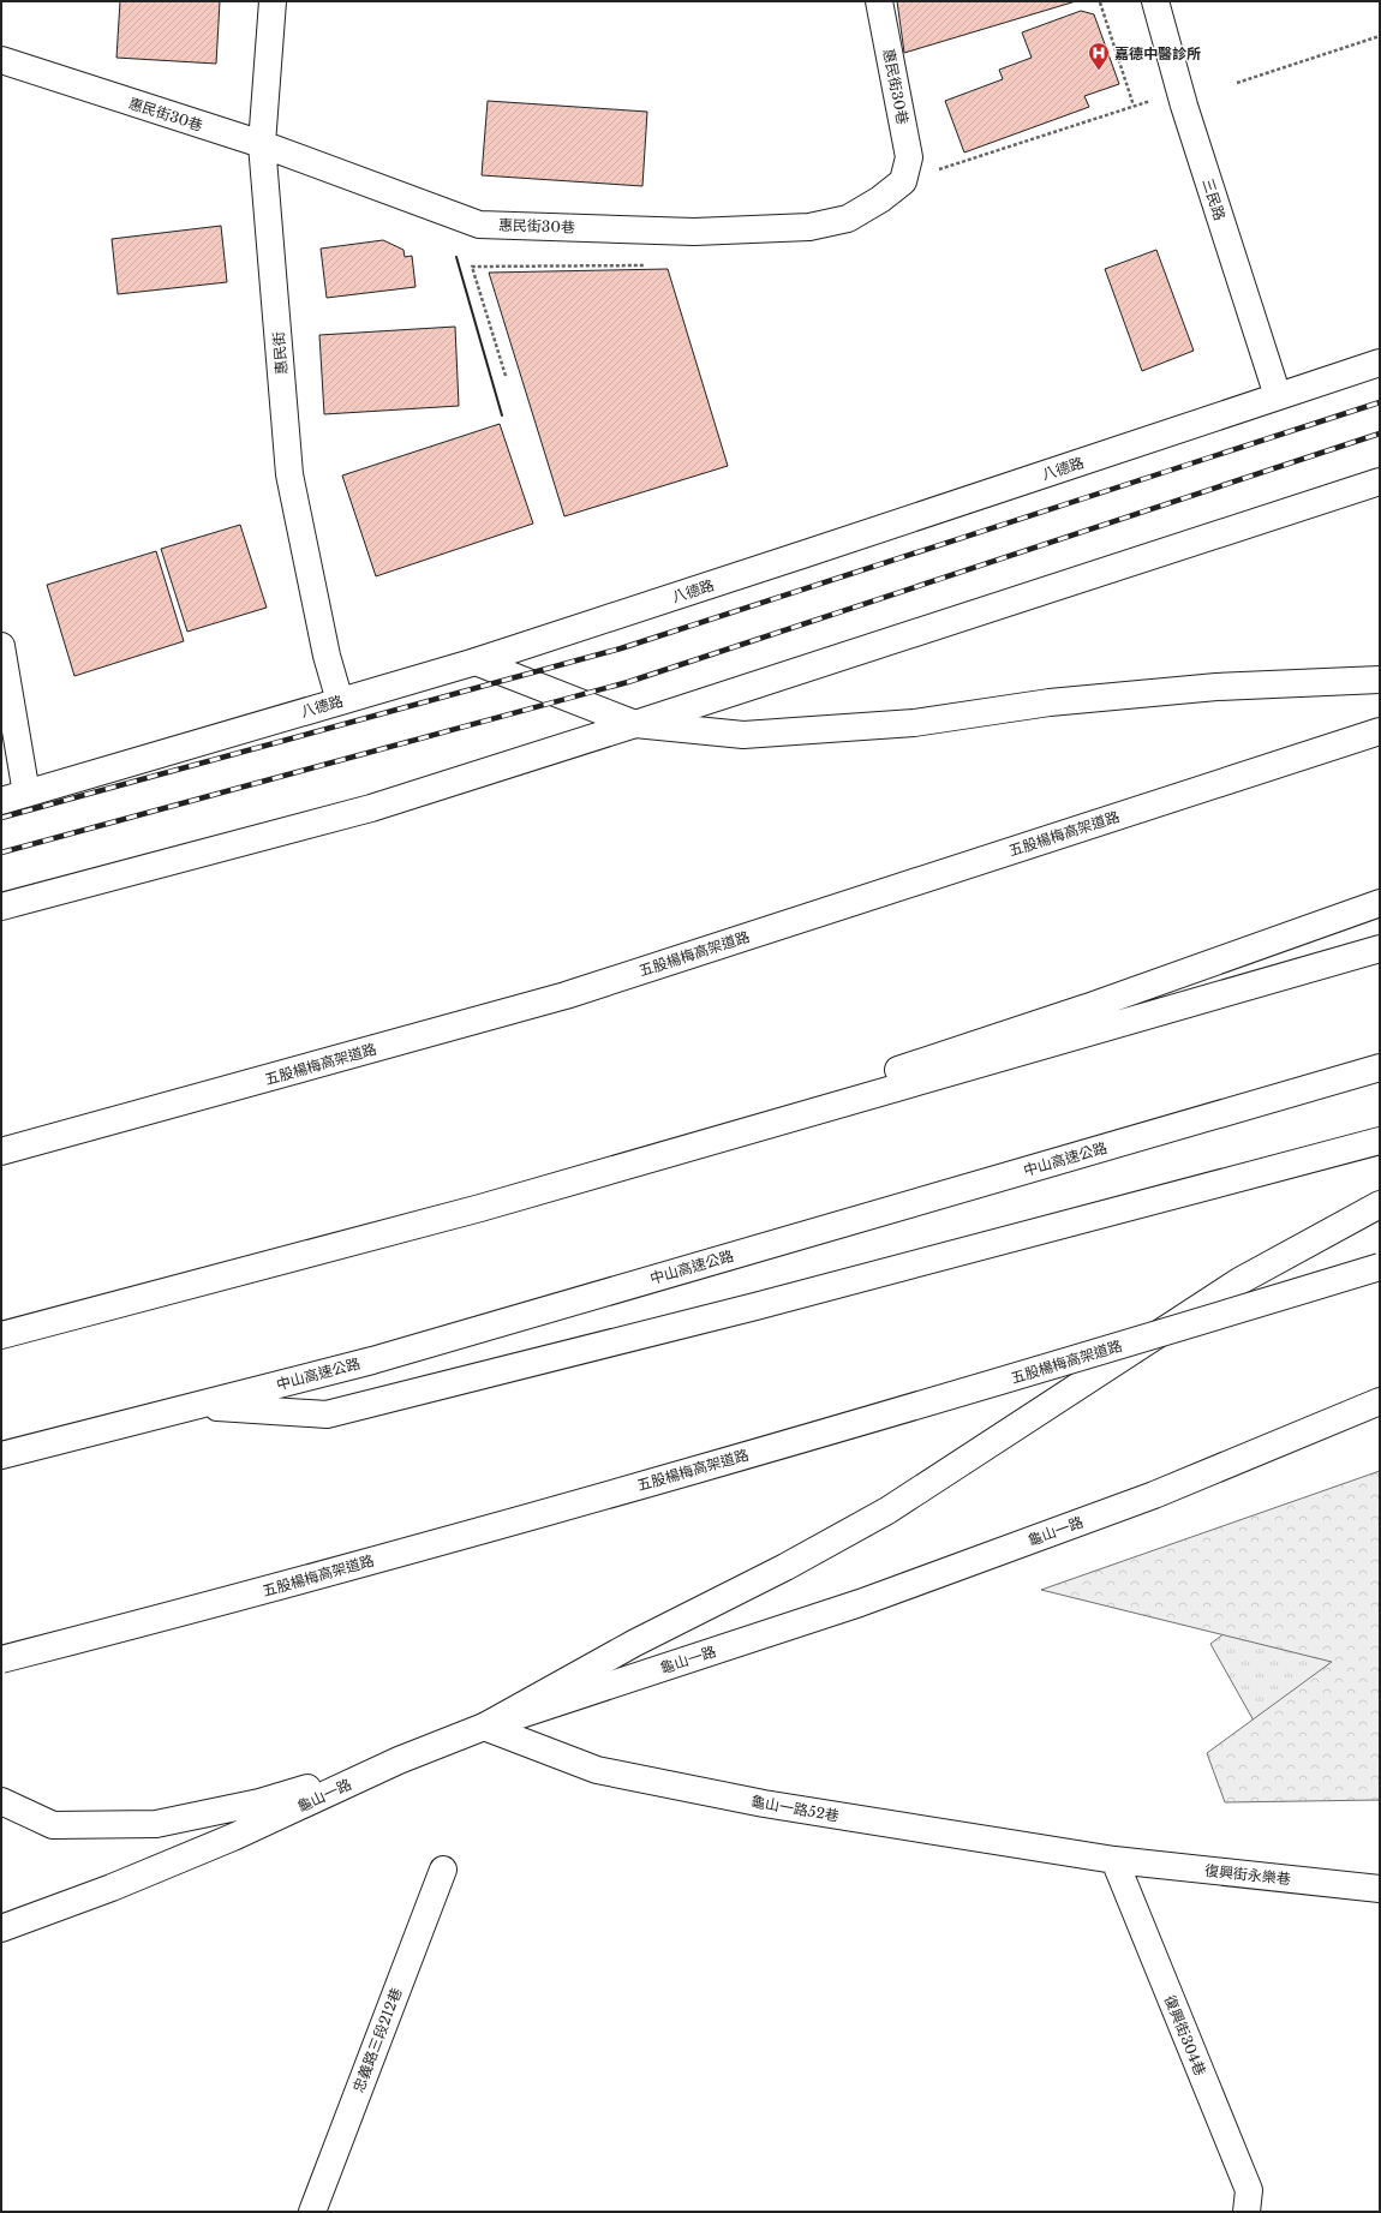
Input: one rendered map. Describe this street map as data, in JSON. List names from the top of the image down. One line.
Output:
{"streets":{"main road":["惠民街30巷","三民路","惠民街","八德路","五股楊梅高架道路","中山高速公路","龜山一路","龜山一路52巷","復興街永樂巷","復興街304巷","忠義路三段212巷"]},"crossings":[["惠民街30巷","惠民街"],["三民路","八德路"],["惠民街","八德路"],["龜山一路","龜山一路52巷"],["龜山一路52巷","復興街永樂巷"],["龜山一路52巷","復興街304巷"],["復興街永樂巷","復興街304巷"]],"places":{"hospital":["嘉德中醫診所"]}}
